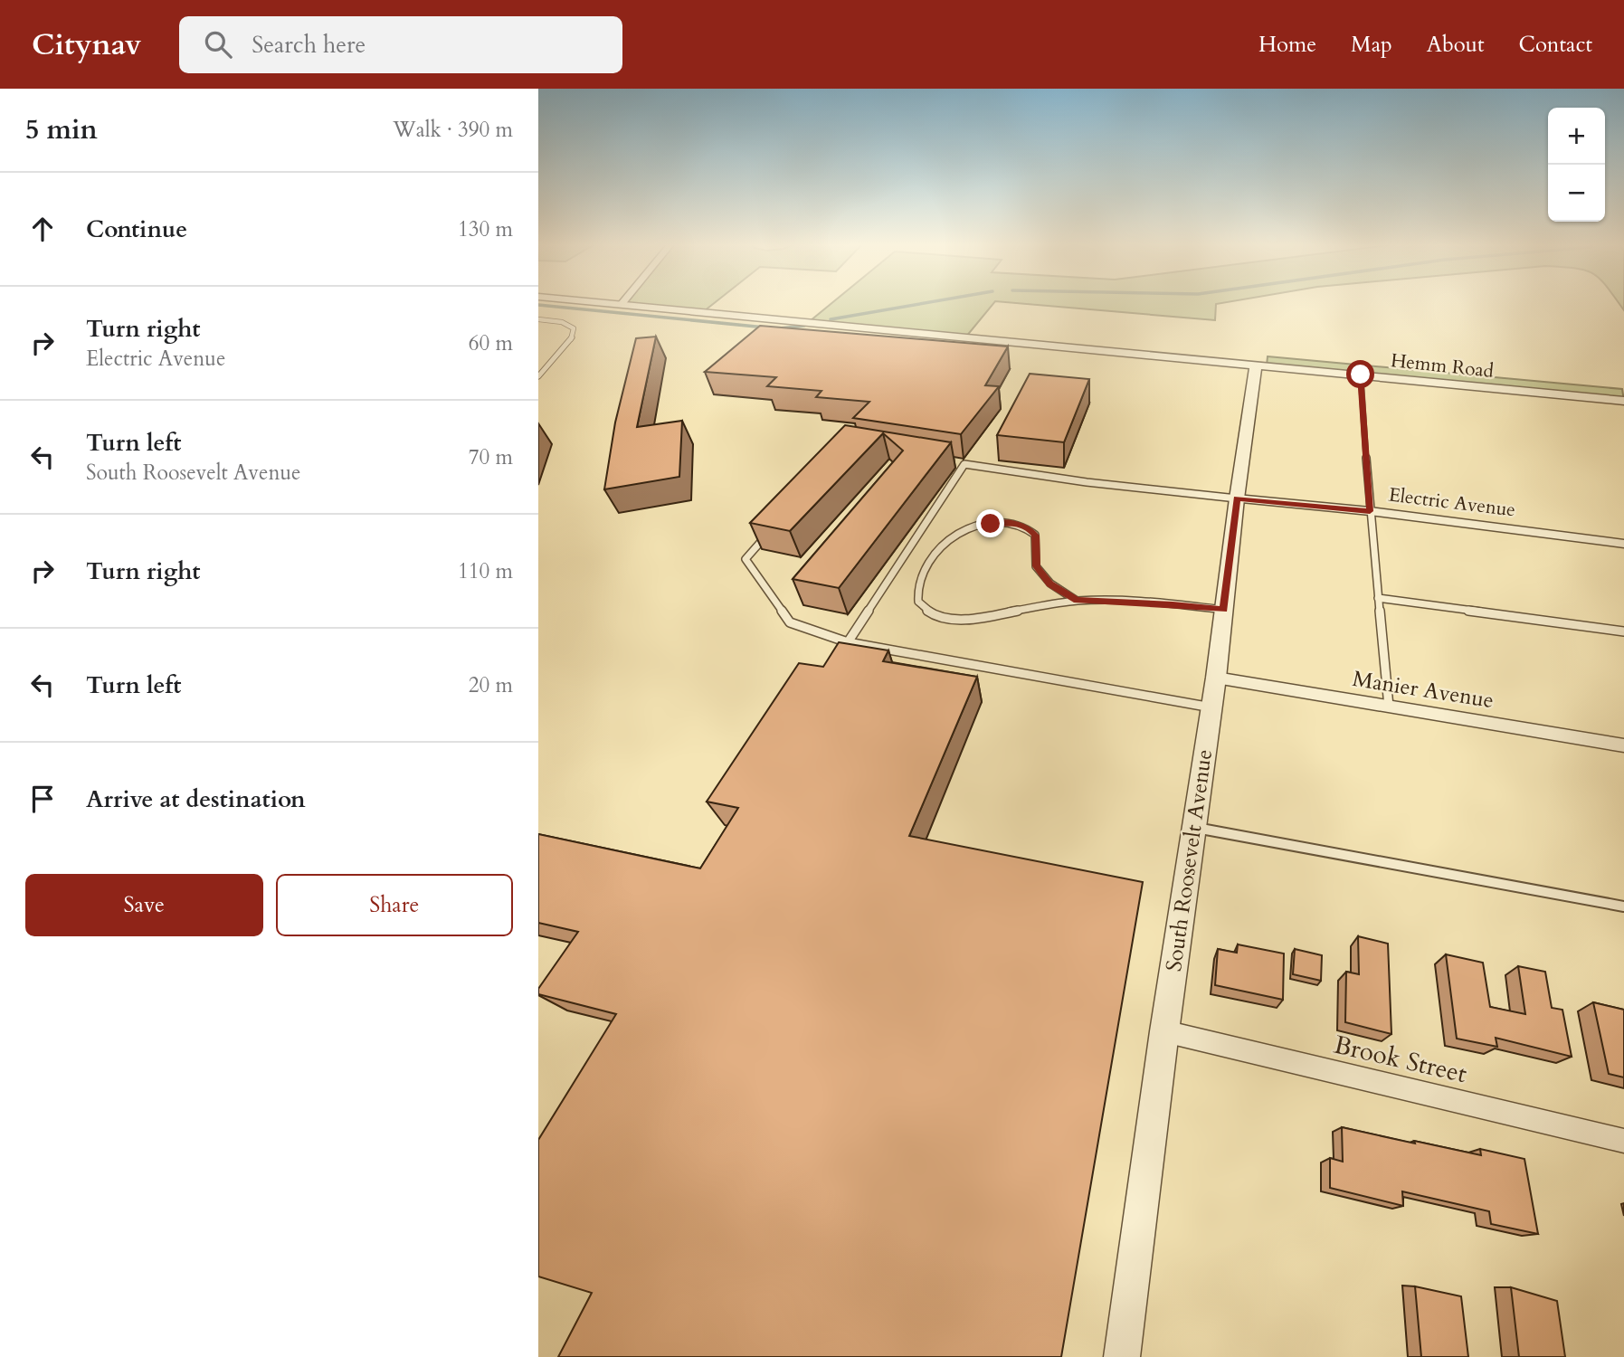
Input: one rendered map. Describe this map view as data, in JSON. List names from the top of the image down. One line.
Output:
{"streets":{"street":["Hemm Road","Electric Avenue","Manier Avenue","South Roosevelt Avenue","Brook Street"]},"crossings":[["Hemm Road","South Roosevelt Avenue"],["Electric Avenue","South Roosevelt Avenue"],["Manier Avenue","South Roosevelt Avenue"],["South Roosevelt Avenue","Brook Street"]],"page":{"header":"Citynav","search":"Search here","nav":["Home","Map","About","Contact"],"heading":["5 min","Walk · 390 m"],"map_buttons":["+","−"],"list":[["Continue","130 m"],["Turn right","Electric Avenue","60 m"],["Turn left","South Roosevelt Avenue","70 m"],["Turn right","110 m"],["Turn left","20 m"],"Arrive at destination"],"buttons":["Save","Share"]}}
